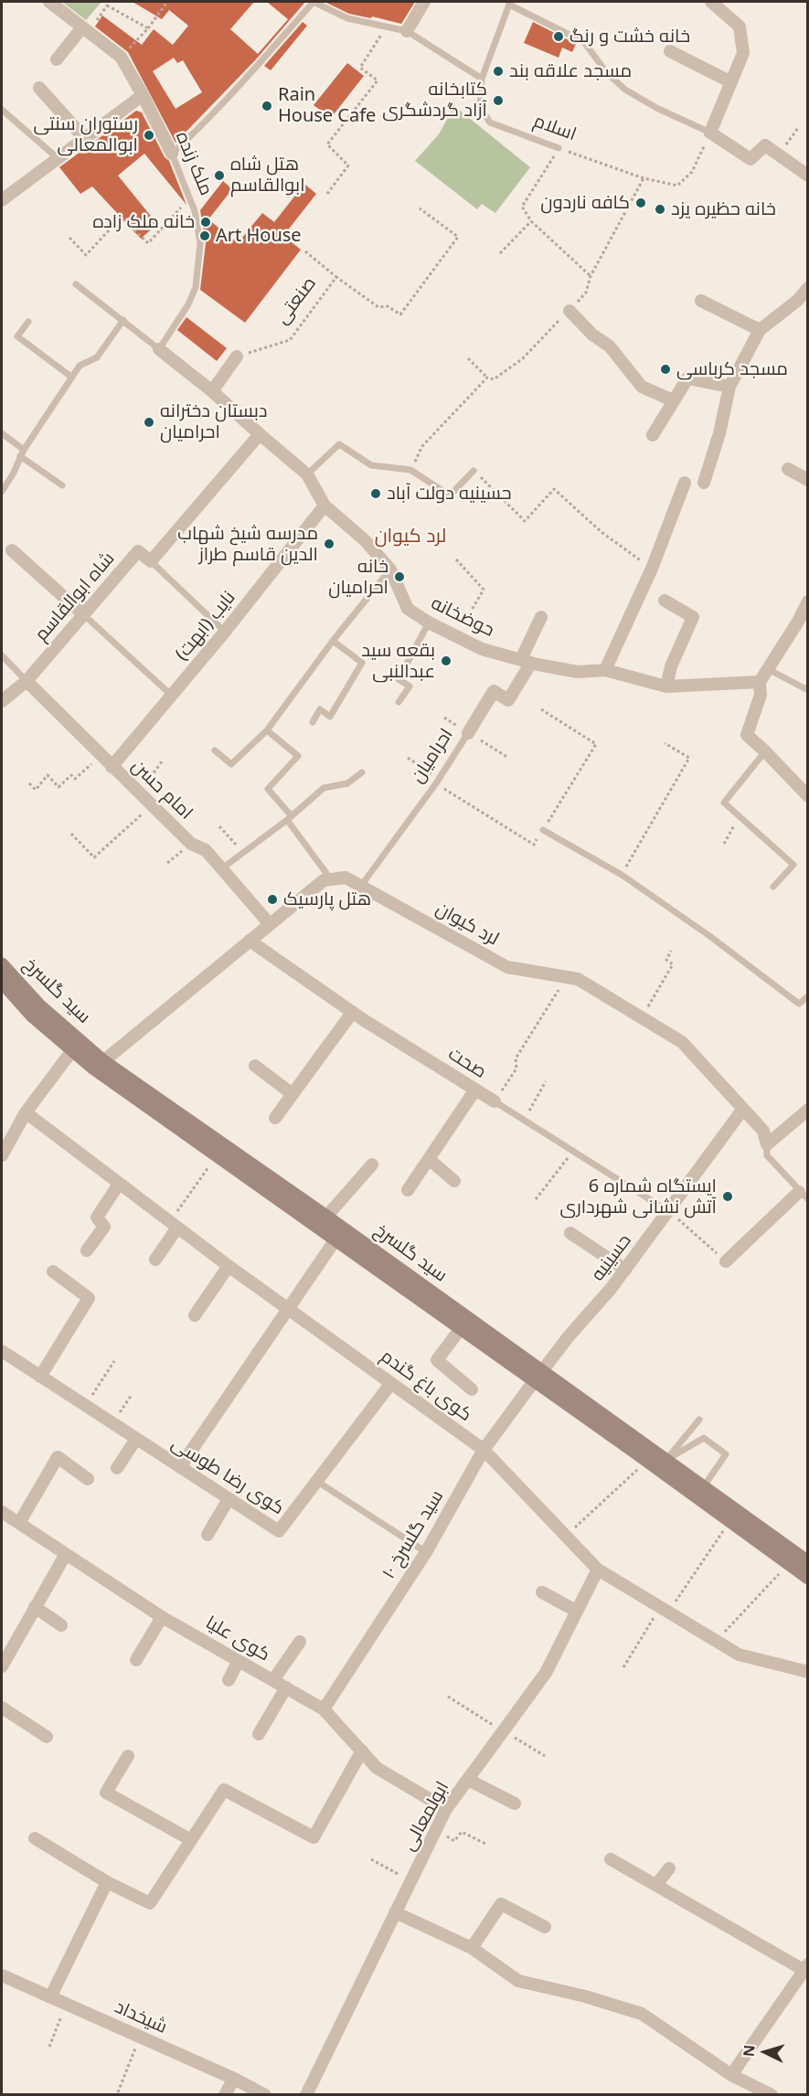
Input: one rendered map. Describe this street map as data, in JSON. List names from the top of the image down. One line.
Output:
{"streets":{"main road":["سید گلسرخ"],"street":["ملک زنده","شاه ابوالقاسم","حوضخانه","نایب (ابهت)","احرامیان","امام حسن","لرد کیوان","صحت","حسینیه","کوی باغ گندم","کوی رضا طوسی","سید گلسرخ ۱۰","کوی علیا","ابولمعالی","شیخداد"],"lane":["اسلام"],"path":["صنعتی"]},"crossings":[["شاه ابوالقاسم","امام حسن"],["حوضخانه","نایب (ابهت)"],["حوضخانه","احرامیان"],["نایب (ابهت)","امام حسن"],["احرامیان","لرد کیوان"],["لرد کیوان","حسینیه"],["سید گلسرخ","حسینیه"],["سید گلسرخ","سید گلسرخ ۱۰"],["صحت","حسینیه"],["حسینیه","سید گلسرخ ۱۰"],["کوی باغ گندم","کوی رضا طوسی"],["کوی باغ گندم","سید گلسرخ ۱۰"],["کوی باغ گندم","ابولمعالی"],["سید گلسرخ ۱۰","کوی علیا"],["کوی علیا","ابولمعالی"]],"districts":["لرد کیوان"],"places":["خانه خشت و رنگ","مسجد علاقه بند","کتابخانه آزاد گردشگری","Rain House Cafe","رستوران سنتی ابوالمعالی","هتل شاه ابوالقاسم","کافه ناردون","خانه حظیره یزد","خانه ملک زاده","Art House","مسجد کرباسی","دبستان دخترانه احرامیان","حسینیه دولت آباد","مدرسه شیخ شهاب الدین قاسم طراز","خانه احرامیان","بقعه سید عبدالنبی","هتل پارسیک","ایستگاه شماره 6 آتش نشانی شهرداری"],"north":"left"}
